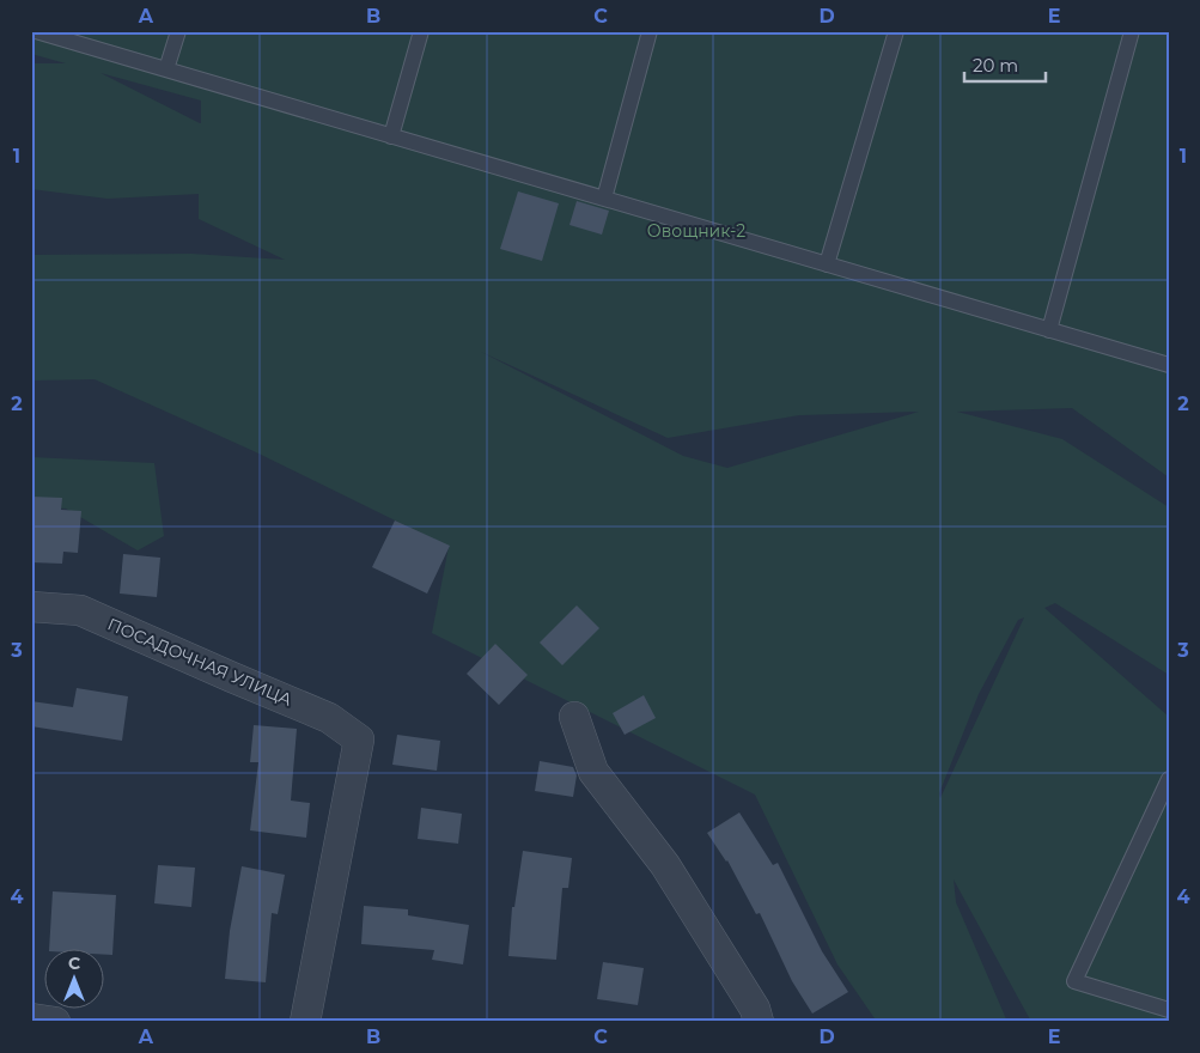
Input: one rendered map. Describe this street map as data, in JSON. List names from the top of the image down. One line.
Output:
{"streets":{"street":["ПОСАДОЧНАЯ УЛИЦА"]},"parks":["Овощник-2"],"scale_bar":"20 m","north":"top","grid":{"columns":["A","B","C","D","E"],"rows":["1","2","3","4"]}}
